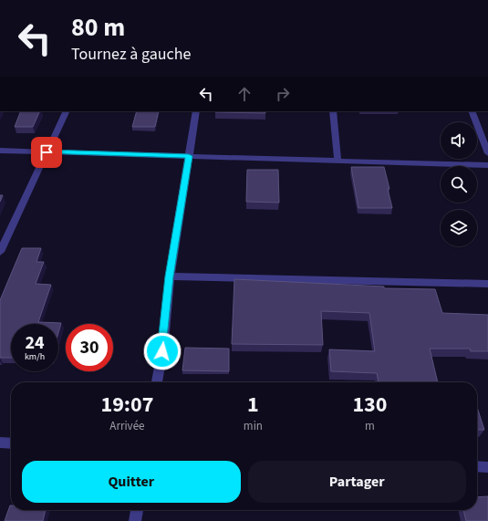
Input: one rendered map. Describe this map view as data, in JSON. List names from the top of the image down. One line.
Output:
{"page":{"turn":["80 m","Tournez à gauche"],"speed":"24 km/h","limit":"30","eta":["19:07","Arrivée","1","min","130","m"],"buttons":["Quitter","Partager"]}}
